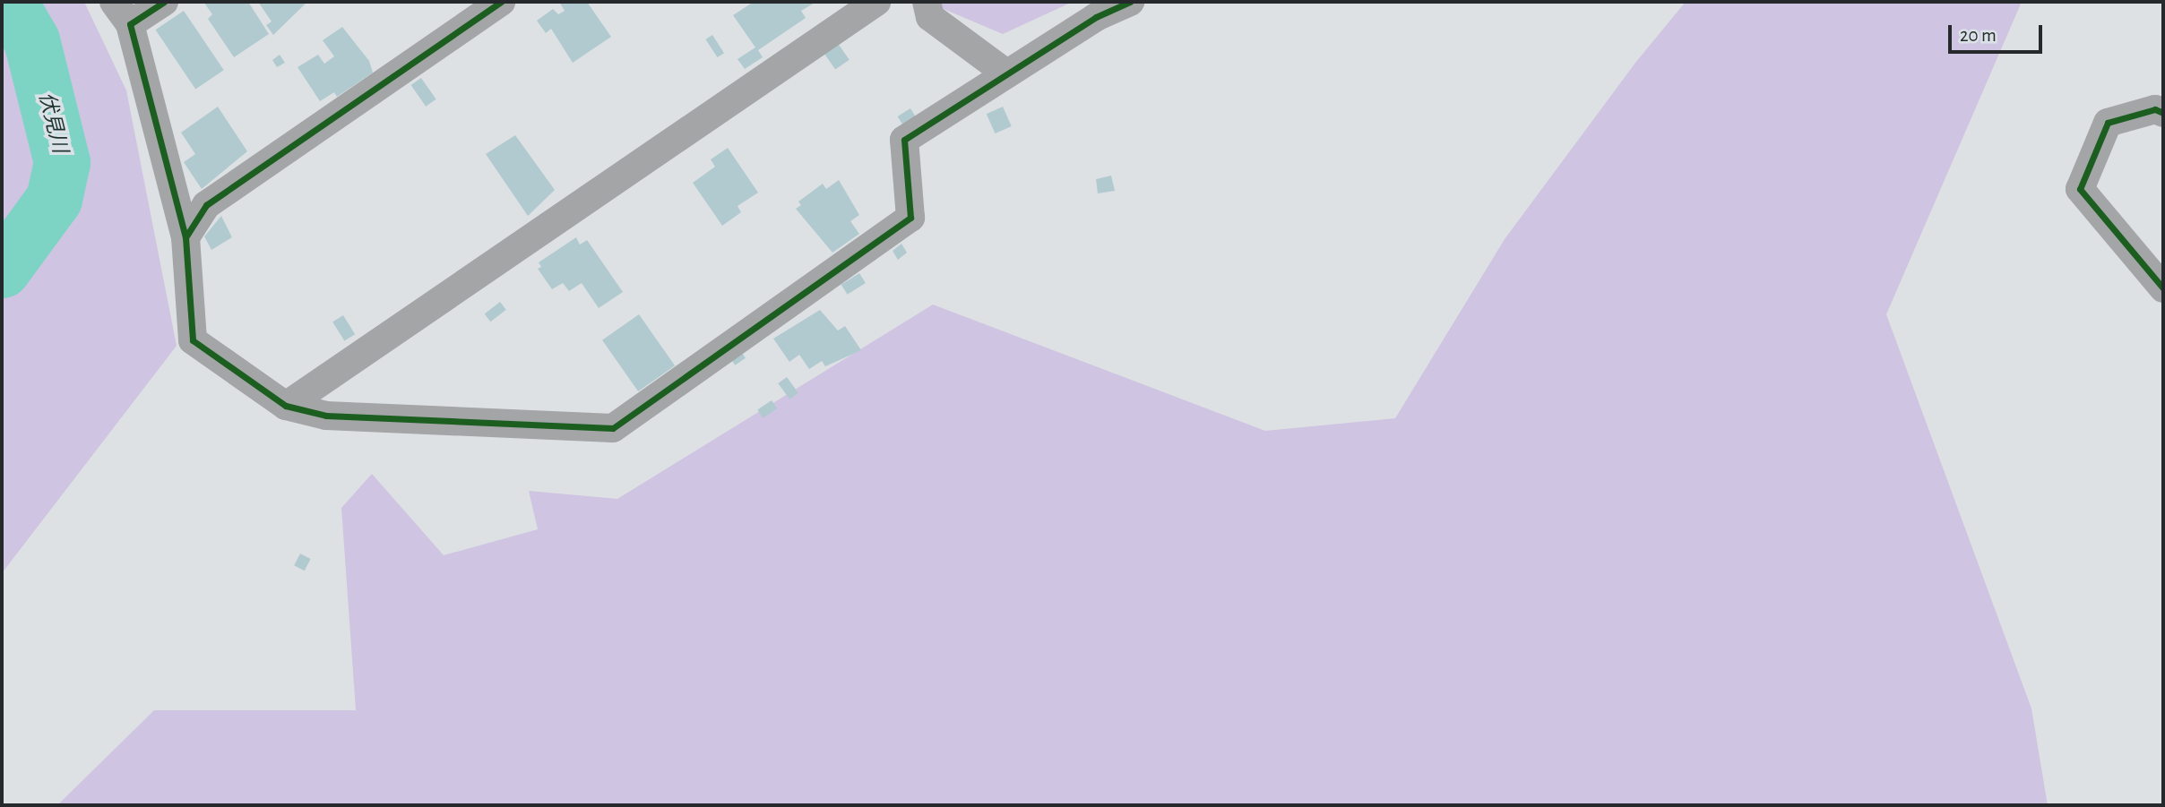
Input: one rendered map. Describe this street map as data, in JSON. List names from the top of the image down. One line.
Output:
{"water":["伏見川"],"scale_bar":"20 m"}
